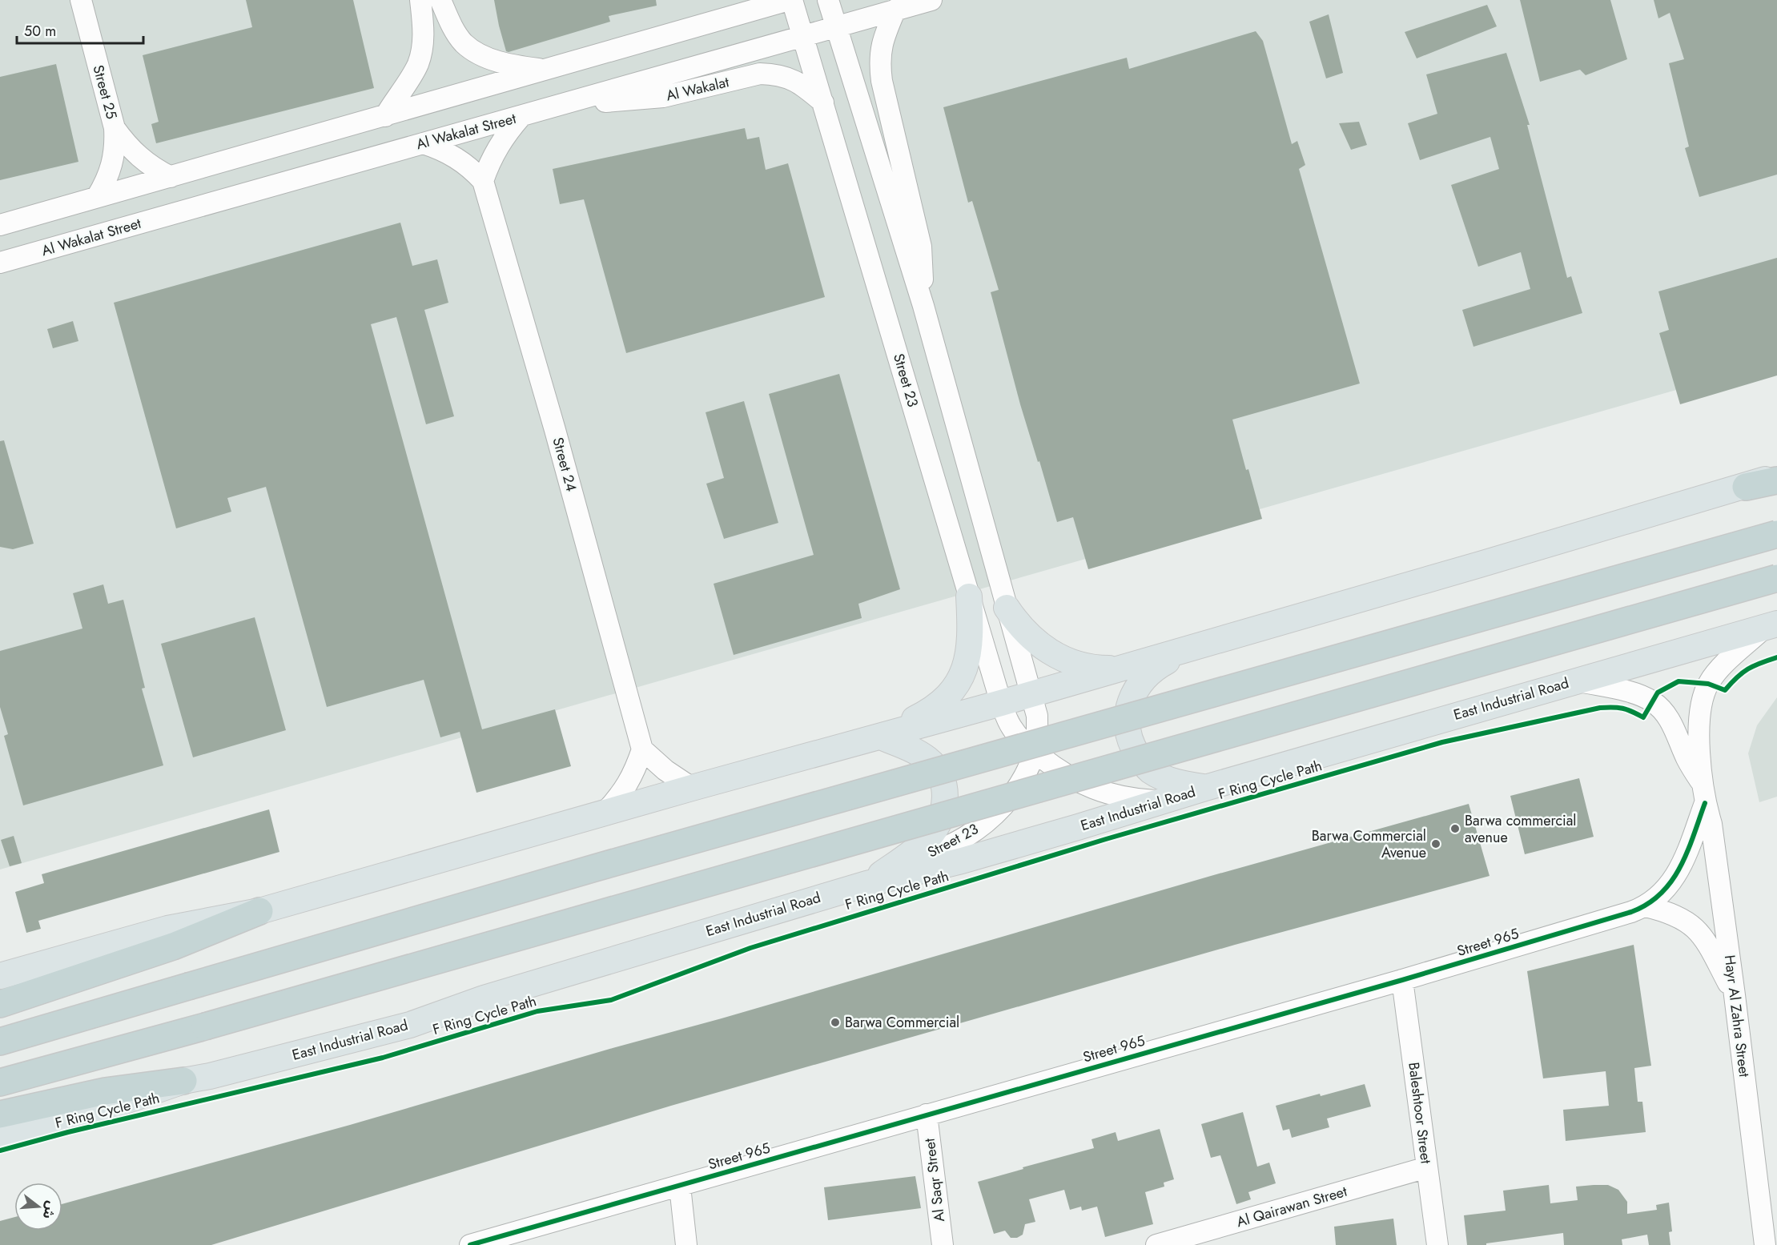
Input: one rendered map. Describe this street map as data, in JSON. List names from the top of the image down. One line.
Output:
{"streets":{"main road":["East Industrial Road"],"street":["Al Wakalat","Street 25","Al Wakalat Street","Street 23","Street 24","Street 965","Hayr Al Zahra Street","Baleshtoor Street","Al Saqr Street","Al Qairawan Street"],"cycle path":["F Ring Cycle Path"]},"crossings":[["Al Wakalat","Al Wakalat Street"],["Al Wakalat","Street 23"],["Al Wakalat Street","Street 23"],["Al Wakalat Street","Street 24"],["Street 23","East Industrial Road"],["East Industrial Road","Hayr Al Zahra Street"],["Street 965","Hayr Al Zahra Street"],["Street 965","Baleshtoor Street"],["Street 965","Al Saqr Street"],["Baleshtoor Street","Al Qairawan Street"]],"places":["Barwa commercial avenue","Barwa Commercial Avenue","Barwa Commercial"],"scale_bar":"50 m","north":"right"}
